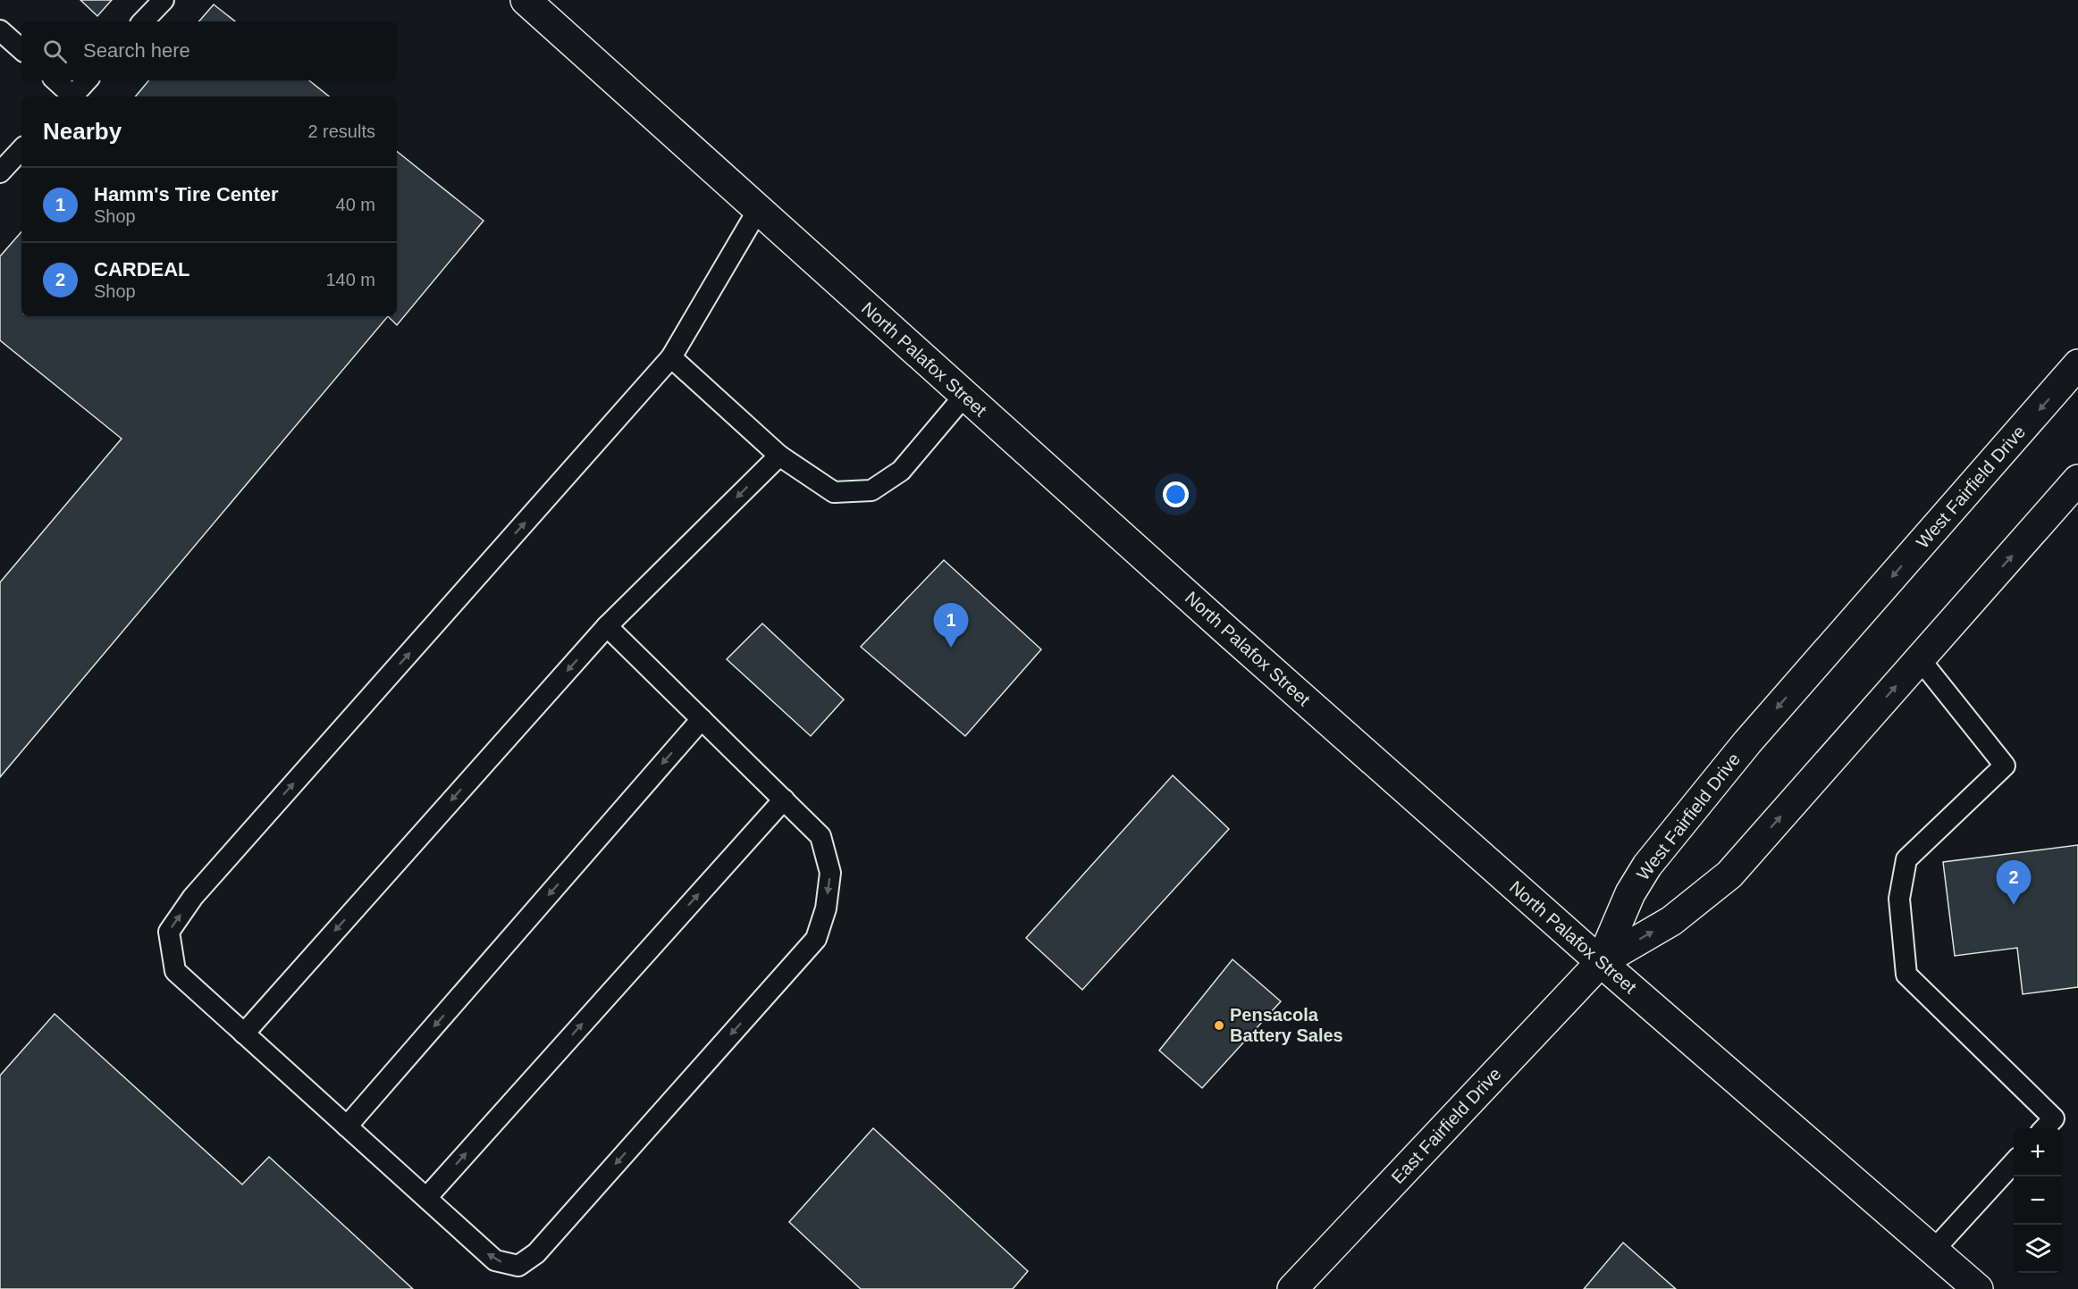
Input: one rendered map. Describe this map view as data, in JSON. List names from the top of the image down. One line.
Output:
{"streets":{"main road":["North Palafox Street","West Fairfield Drive","East Fairfield Drive"]},"crossings":[["North Palafox Street","West Fairfield Drive"],["North Palafox Street","East Fairfield Drive"],["West Fairfield Drive","East Fairfield Drive"]],"places":["Pensacola Battery Sales"],"page":{"search":"Search here","heading":["Nearby","2 results"],"list":[{"mark":"1","name":"Hamm's Tire Center","note":"Shop","value":"40 m"},{"mark":"2","name":"CARDEAL","note":"Shop","value":"140 m"}],"pins":["1","2"],"map_buttons":["+","−"]}}
